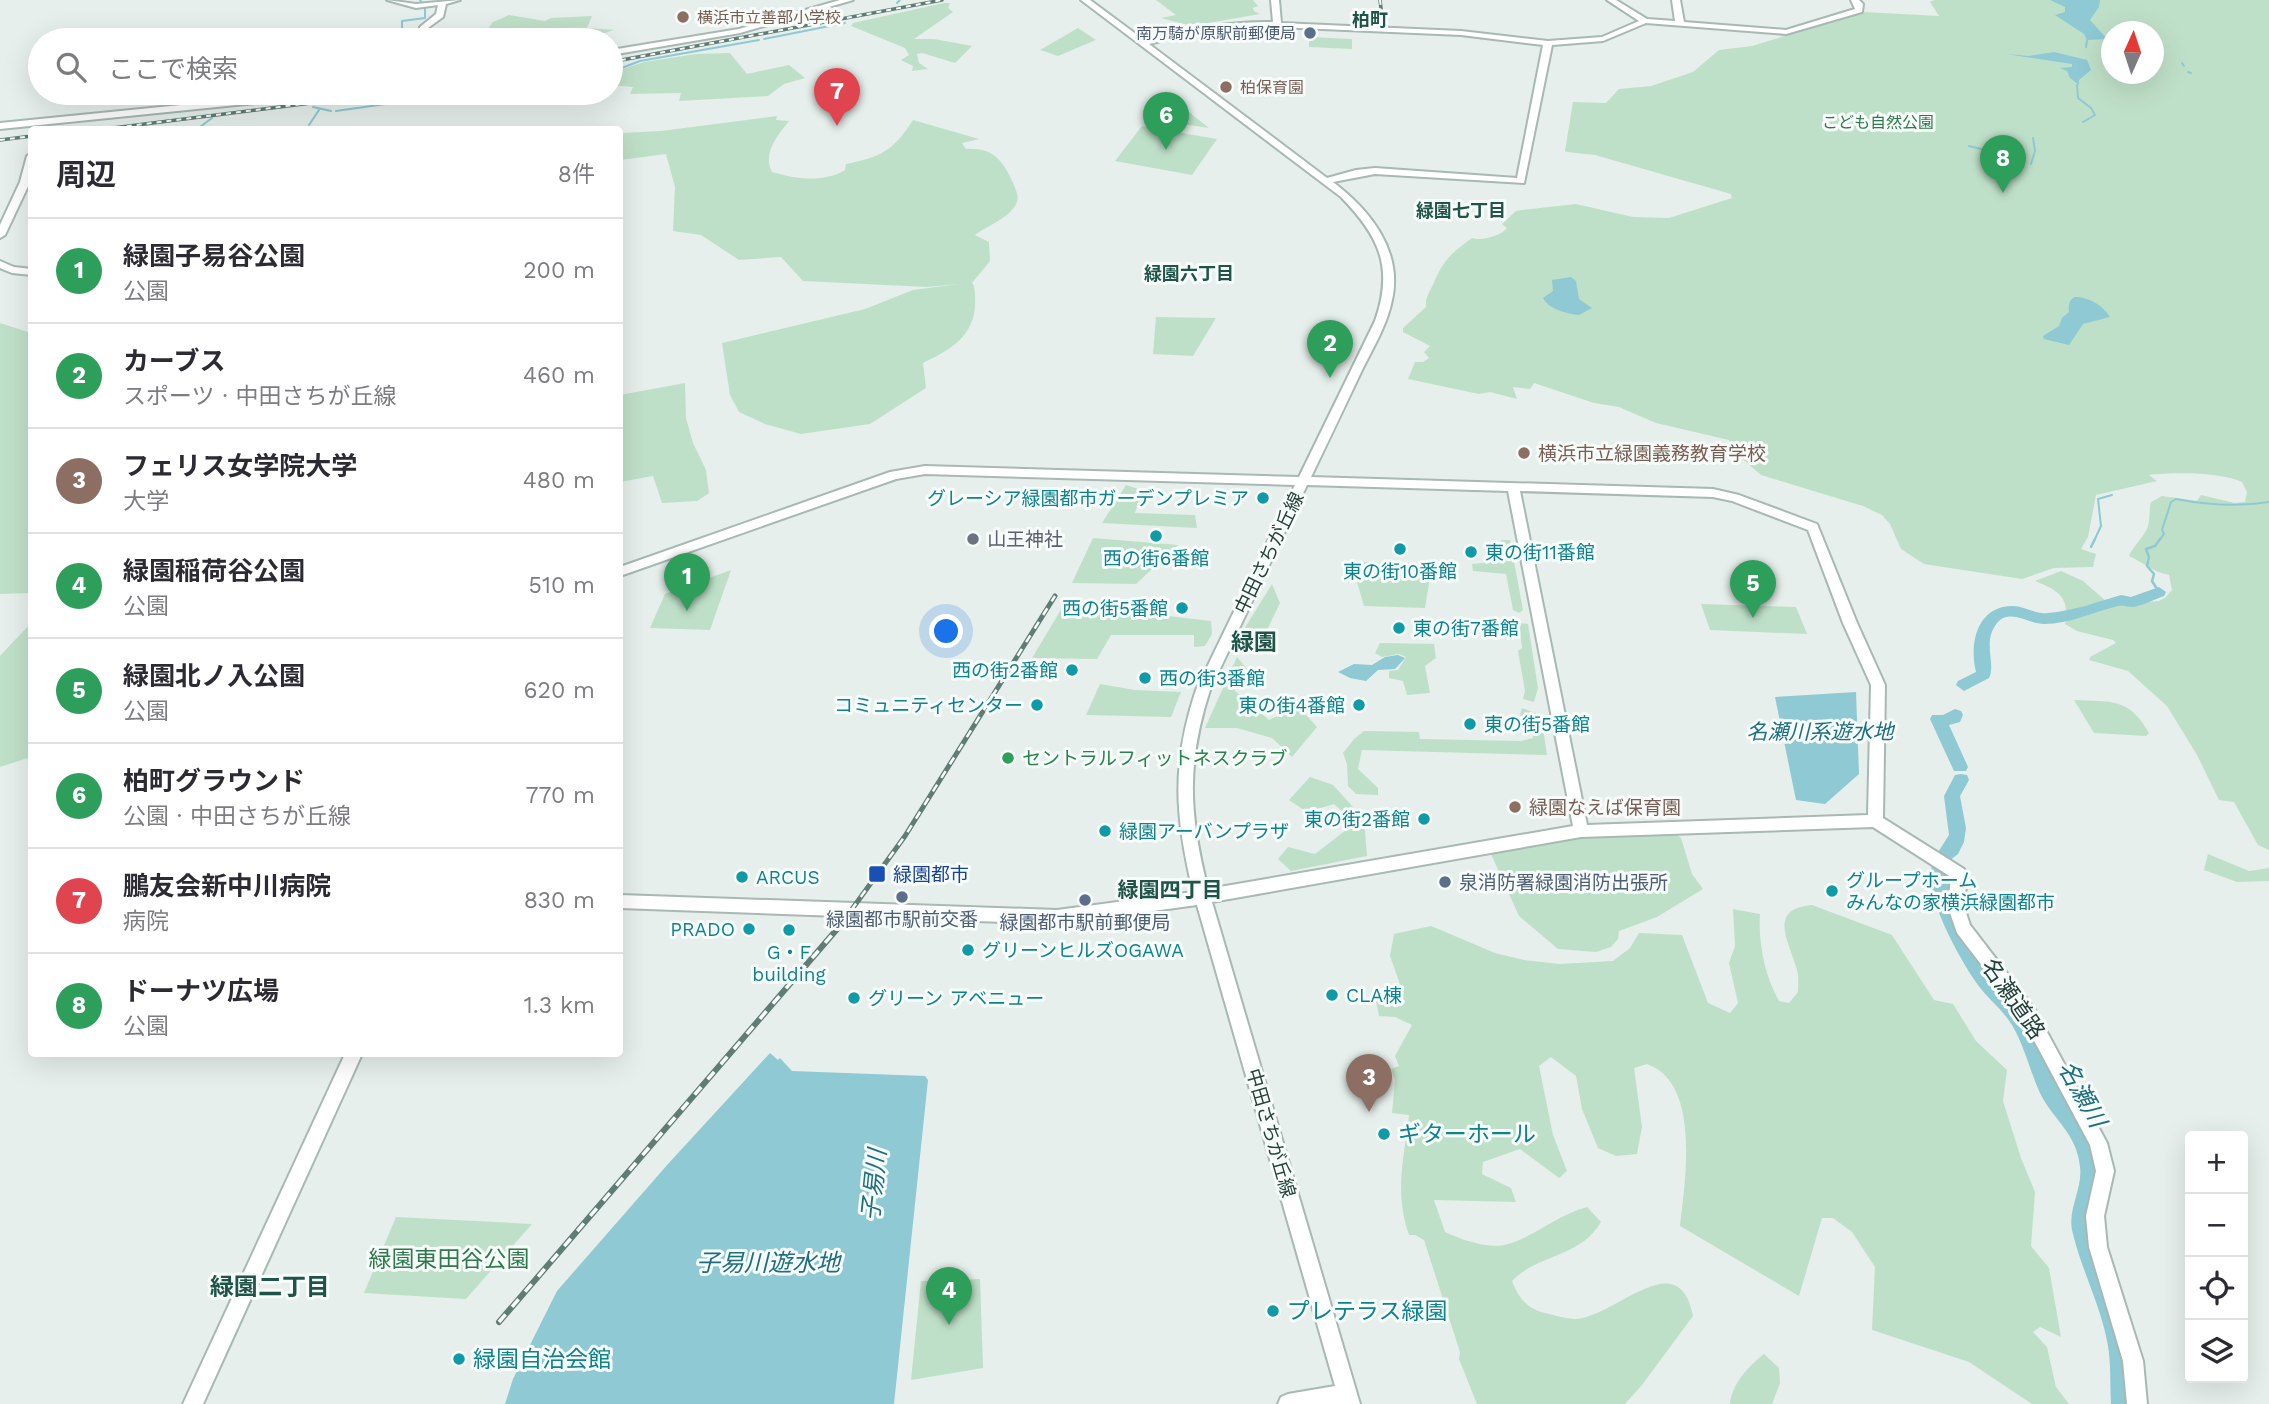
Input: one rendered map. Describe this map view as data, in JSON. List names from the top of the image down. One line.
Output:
{"streets":{"street":["中田さちが丘線","名瀬道路"]},"districts":["柏町","緑園七丁目","緑園六丁目","緑園","緑園四丁目","緑園二丁目"],"water":["名瀬川系遊水地","名瀬川","子易川","子易川遊水地"],"parks":["こども自然公園","緑園東田谷公園"],"places":{"other":["横浜市立善部小学校","南万騎が原駅前郵便局","柏保育園","横浜市立緑園義務教育学校","グレーシア緑園都市ガーデンプレミア","西の街6番館","山王神社","東の街10番館","東の街11番館","西の街5番館","東の街7番館","西の街2番館","西の街3番館","コミュニティセンター","東の街4番館","東の街5番館","セントラルフィットネスクラブ","緑園なえば保育園","東の街2番館","緑園アーバンプラザ","ARCUS","泉消防署緑園消防出張所","グループホーム みんなの家横浜緑園都市","緑園都市駅前交番","緑園都市駅前郵便局","PRADO","G・F building","グリーンヒルズOGAWA","CLA棟","グリーン アベニュー","ギターホール","プレテラス緑園","緑園自治会館"],"transit":["緑園都市"]},"north":"top","page":{"search":"ここで検索","pins":["7","6","8","2","1","5","3","4"],"heading":["周辺","8件"],"list":[{"mark":"1","name":"緑園子易谷公園","note":"公園","value":"200 m"},{"mark":"2","name":"カーブス","note":"スポーツ · 中田さちが丘線","value":"460 m"},{"mark":"3","name":"フェリス女学院大学","note":"大学","value":"480 m"},{"mark":"4","name":"緑園稲荷谷公園","note":"公園","value":"510 m"},{"mark":"5","name":"緑園北ノ入公園","note":"公園","value":"620 m"},{"mark":"6","name":"柏町グラウンド","note":"公園 · 中田さちが丘線","value":"770 m"},{"mark":"7","name":"鵬友会新中川病院","note":"病院","value":"830 m"},{"mark":"8","name":"ドーナツ広場","note":"公園","value":"1.3 km"}],"map_buttons":["+","−"]}}
